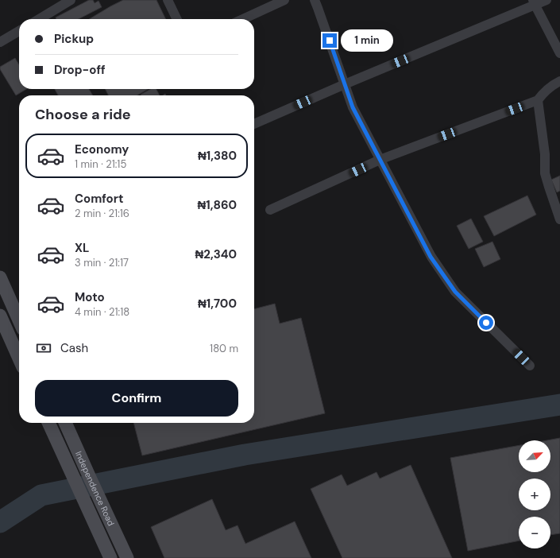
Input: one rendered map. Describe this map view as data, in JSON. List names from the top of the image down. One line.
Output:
{"streets":{"main road":["Independence Road"]},"north":"top right","page":{"banner":["Pickup","Drop-off"],"bubble":"1 min","heading":"Choose a ride","list":[{"name":"Economy","note":"1 min · 21:15","value":"₦1,380"},{"name":"Comfort","note":"2 min · 21:16","value":"₦1,860"},{"name":"XL","note":"3 min · 21:17","value":"₦2,340"},{"name":"Moto","note":"4 min · 21:18","value":"₦1,700"}],"pay":["Cash","180 m"],"buttons":"Confirm","map_buttons":["+","−"]}}
